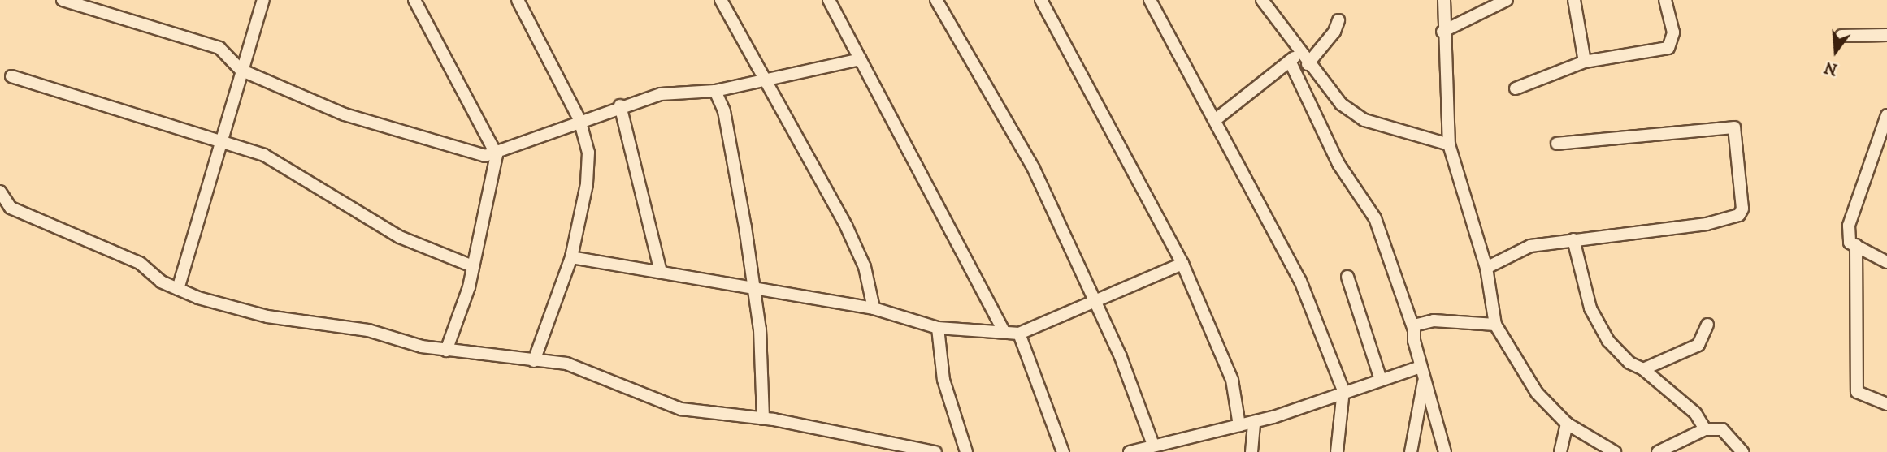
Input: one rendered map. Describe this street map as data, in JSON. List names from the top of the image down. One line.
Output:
{"north":"bottom"}
